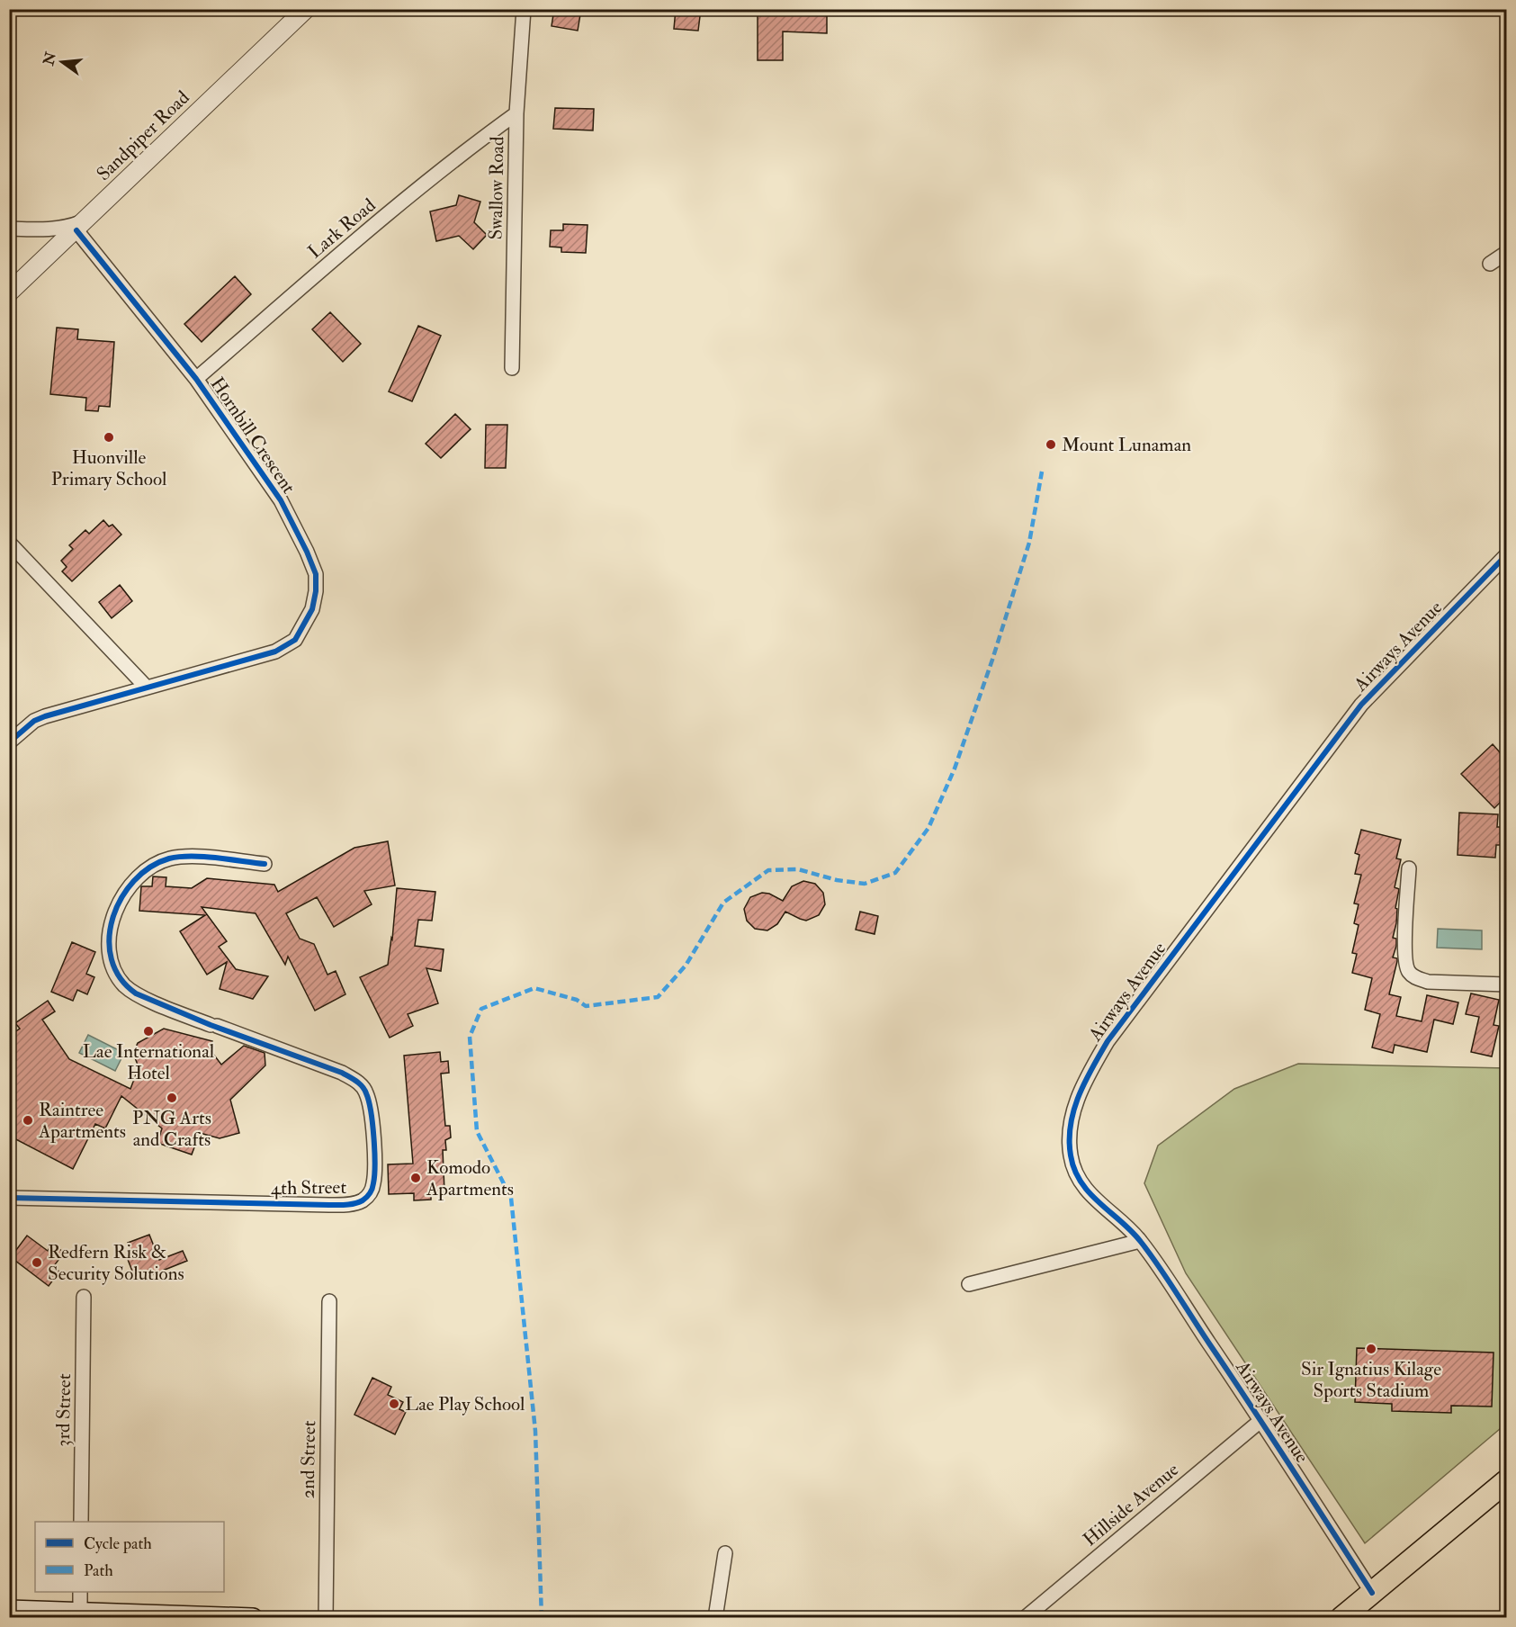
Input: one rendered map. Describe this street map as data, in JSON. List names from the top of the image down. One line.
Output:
{"streets":{"street":["Sandpiper Road","Swallow Road","Lark Road","Hornbill Crescent","Airways Avenue","4th Street","3rd Street","2nd Street","Hillside Avenue"]},"crossings":[["Sandpiper Road","Hornbill Crescent"],["Swallow Road","Lark Road"],["Lark Road","Hornbill Crescent"],["Airways Avenue","Hillside Avenue"]],"places":["Huonville Primary School","Mount Lunaman","Lae International Hotel","PNG Arts and Crafts","Raintree Apartments","Komodo Apartments","Redfern Risk & Security Solutions","Sir Ignatius Kilage Sports Stadium","Lae Play School"],"legend":["Cycle path","Path"],"north":"left"}
